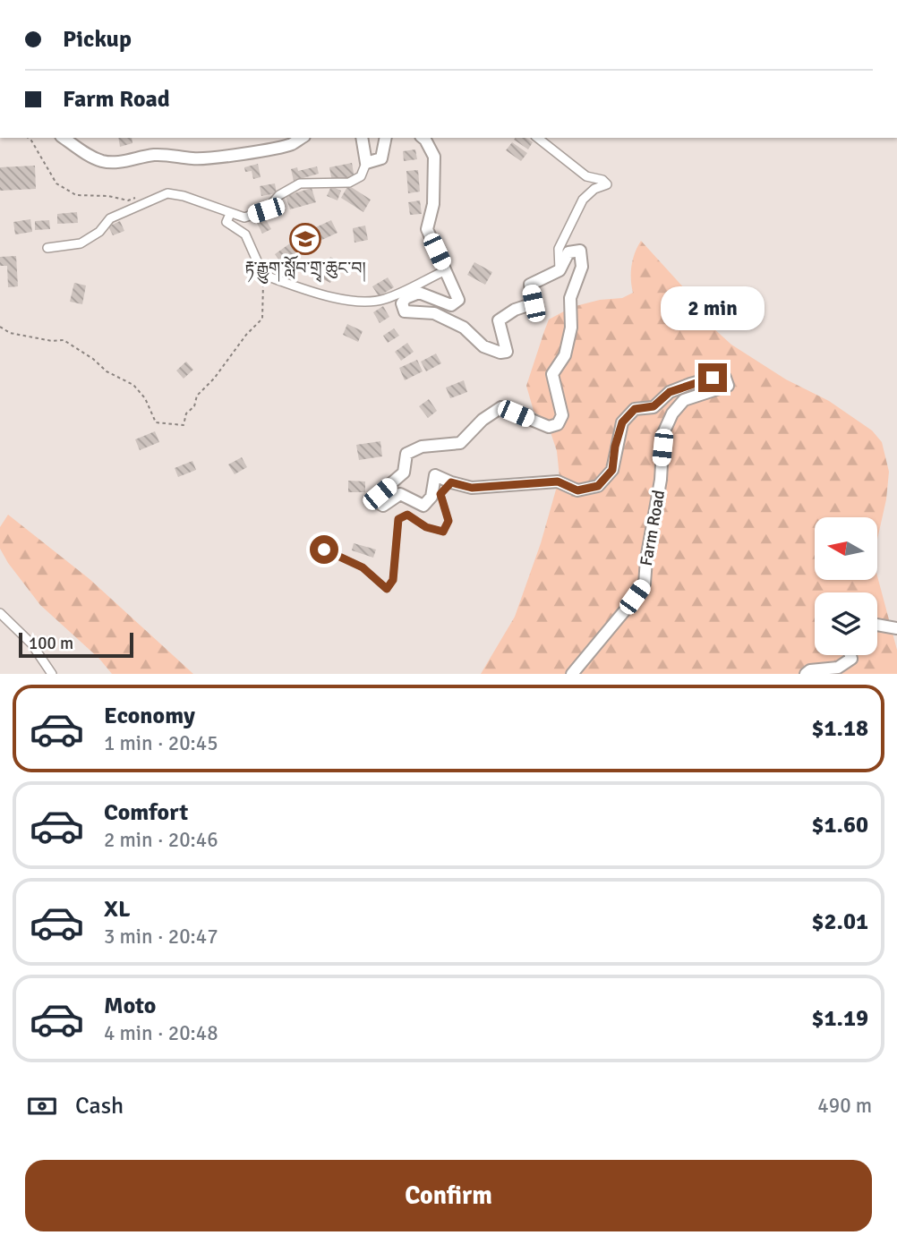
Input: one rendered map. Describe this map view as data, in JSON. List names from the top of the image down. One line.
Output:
{"streets":{"street":["Farm Road"]},"places":{"school or university":["རྟ་རྒྱུག་སློབ་གྲྭ་ཆུང་བ།"]},"scale_bar":"100 m","north":"left","page":{"banner":["Pickup","Farm Road"],"bubble":"2 min","scale":"100 m","list":[{"name":"Economy","note":"1 min · 20:45","value":"$1.18"},{"name":"Comfort","note":"2 min · 20:46","value":"$1.60"},{"name":"XL","note":"3 min · 20:47","value":"$2.01"},{"name":"Moto","note":"4 min · 20:48","value":"$1.19"}],"pay":["Cash","490 m"],"buttons":"Confirm"}}
